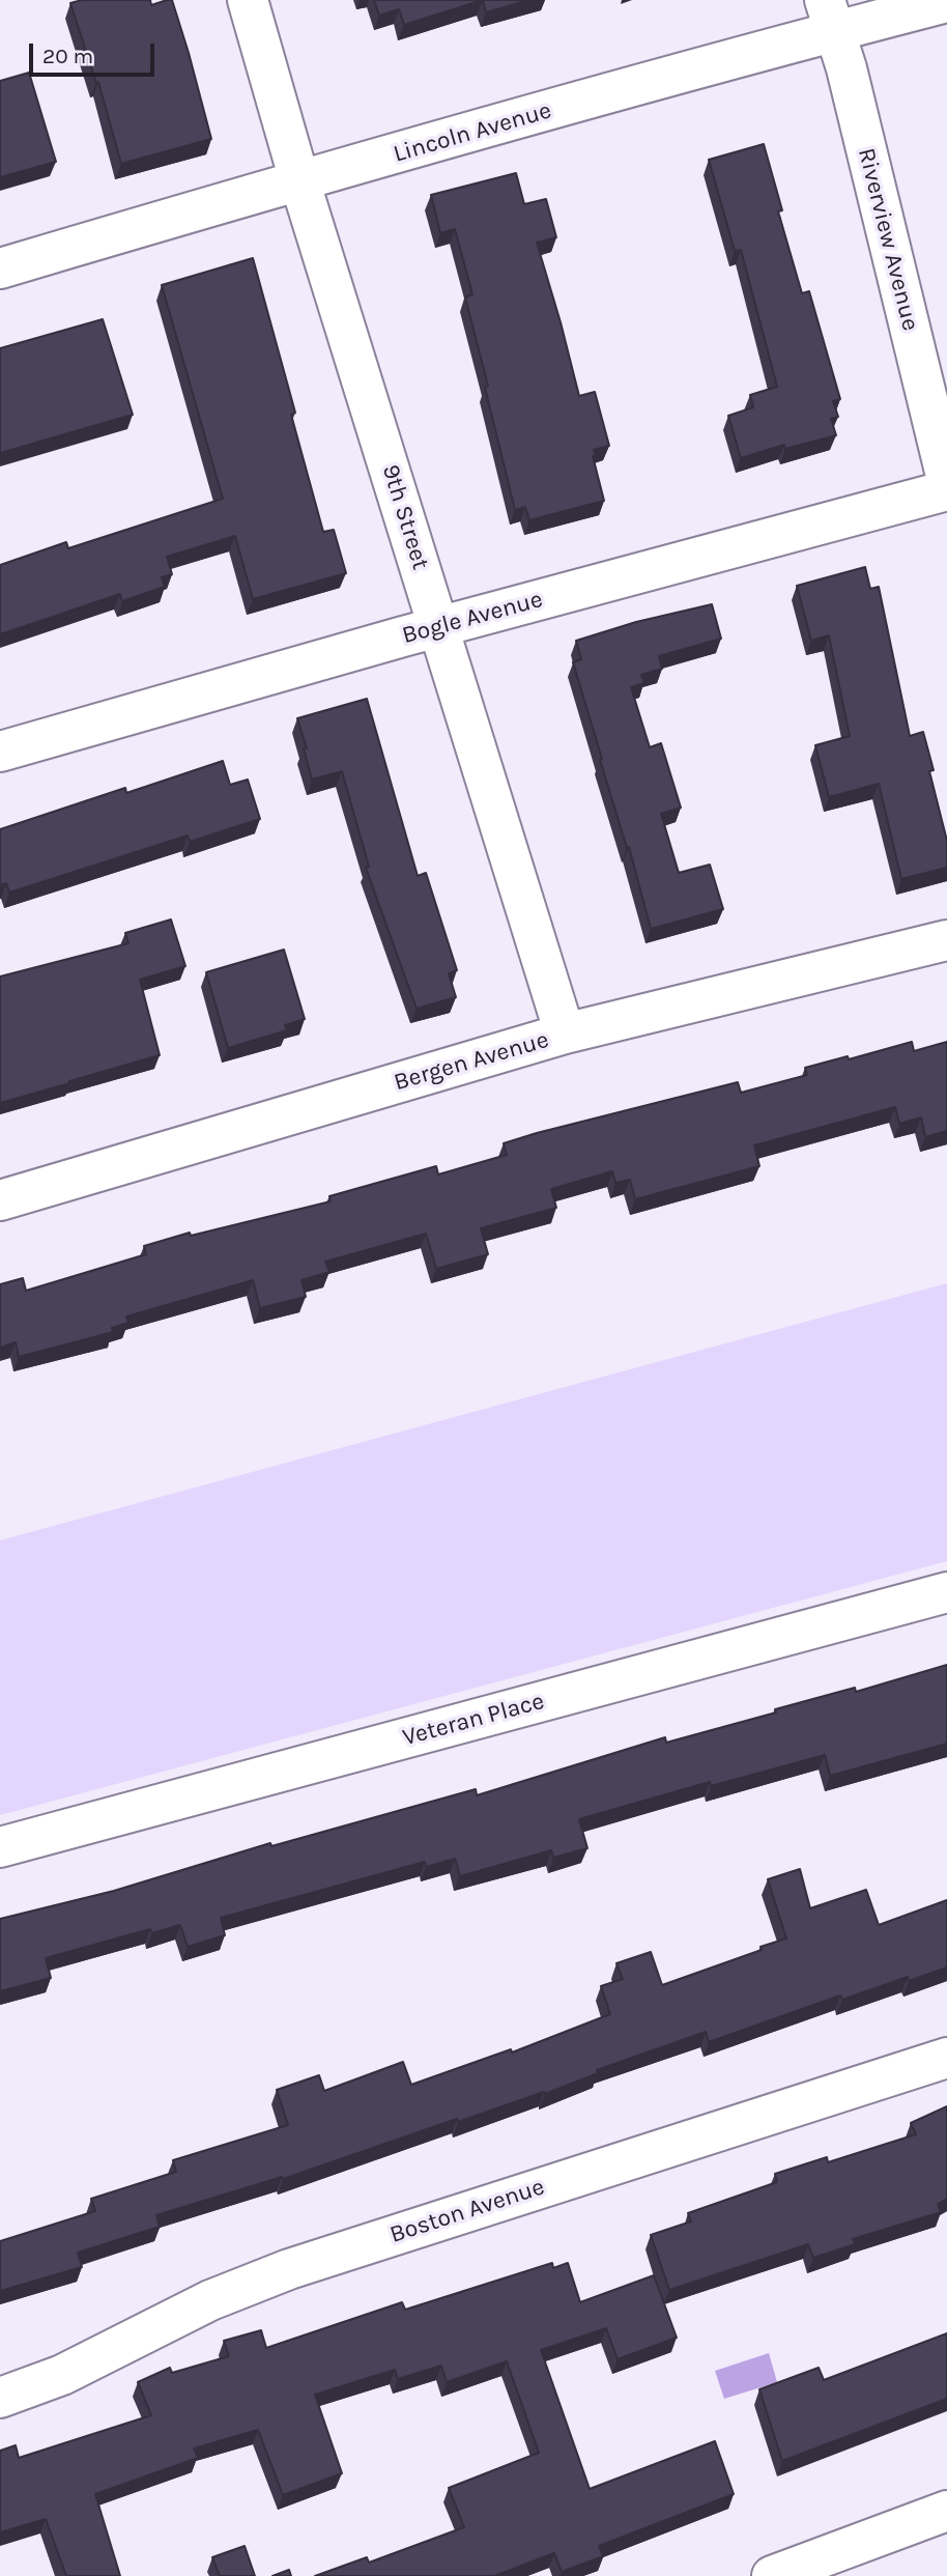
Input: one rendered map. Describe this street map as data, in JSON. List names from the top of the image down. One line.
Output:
{"streets":{"street":["Lincoln Avenue","Riverview Avenue","9th Street","Bogle Avenue","Bergen Avenue","Veteran Place","Boston Avenue"]},"crossings":[["Lincoln Avenue","Riverview Avenue"],["Lincoln Avenue","9th Street"],["9th Street","Bogle Avenue"],["9th Street","Bergen Avenue"]],"scale_bar":"20 m"}
